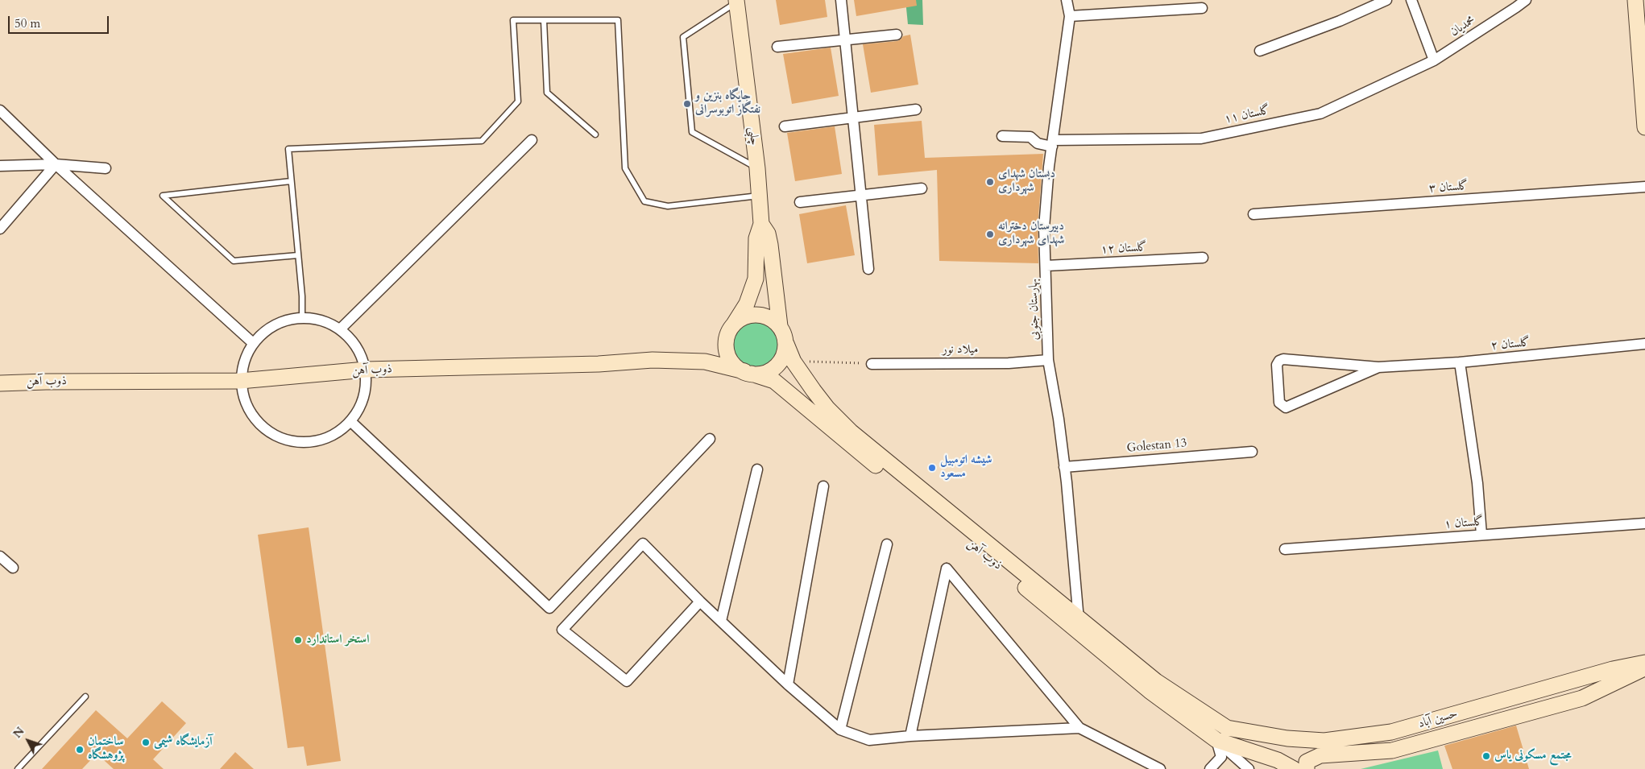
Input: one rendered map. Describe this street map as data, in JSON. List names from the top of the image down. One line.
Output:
{"streets":{"main road":["چلبی","ذوب آهن","حسین آباد"],"street":["محمدیان","گلستان ۱۱","گلستان ۳","گلستان ۱۲","بهارستان جنوبی","گلستان ۲","میلاد نور","Golestan 13","گلستان ۱"]},"crossings":[["محمدیان","گلستان ۱۱"],["گلستان ۱۱","بهارستان جنوبی"],["گلستان ۱۲","بهارستان جنوبی"],["بهارستان جنوبی","میلاد نور"],["بهارستان جنوبی","ذوب آهن"],["بهارستان جنوبی","Golestan 13"],["ذوب آهن","حسین آباد"]],"places":["جایگاه بنزین و نفتگاز اتوبوسرانی","دبستان شهدای شهرداری","دبیرستان دخترانه شهدای شهرداری","شیشه اتومبیل مسعود","استخر استاندارد","آزمایشگاه شیمی","ساختمان پژوهشگاه","مجتمع مسکونی یاس"],"scale_bar":"50 m","north":"top left"}
